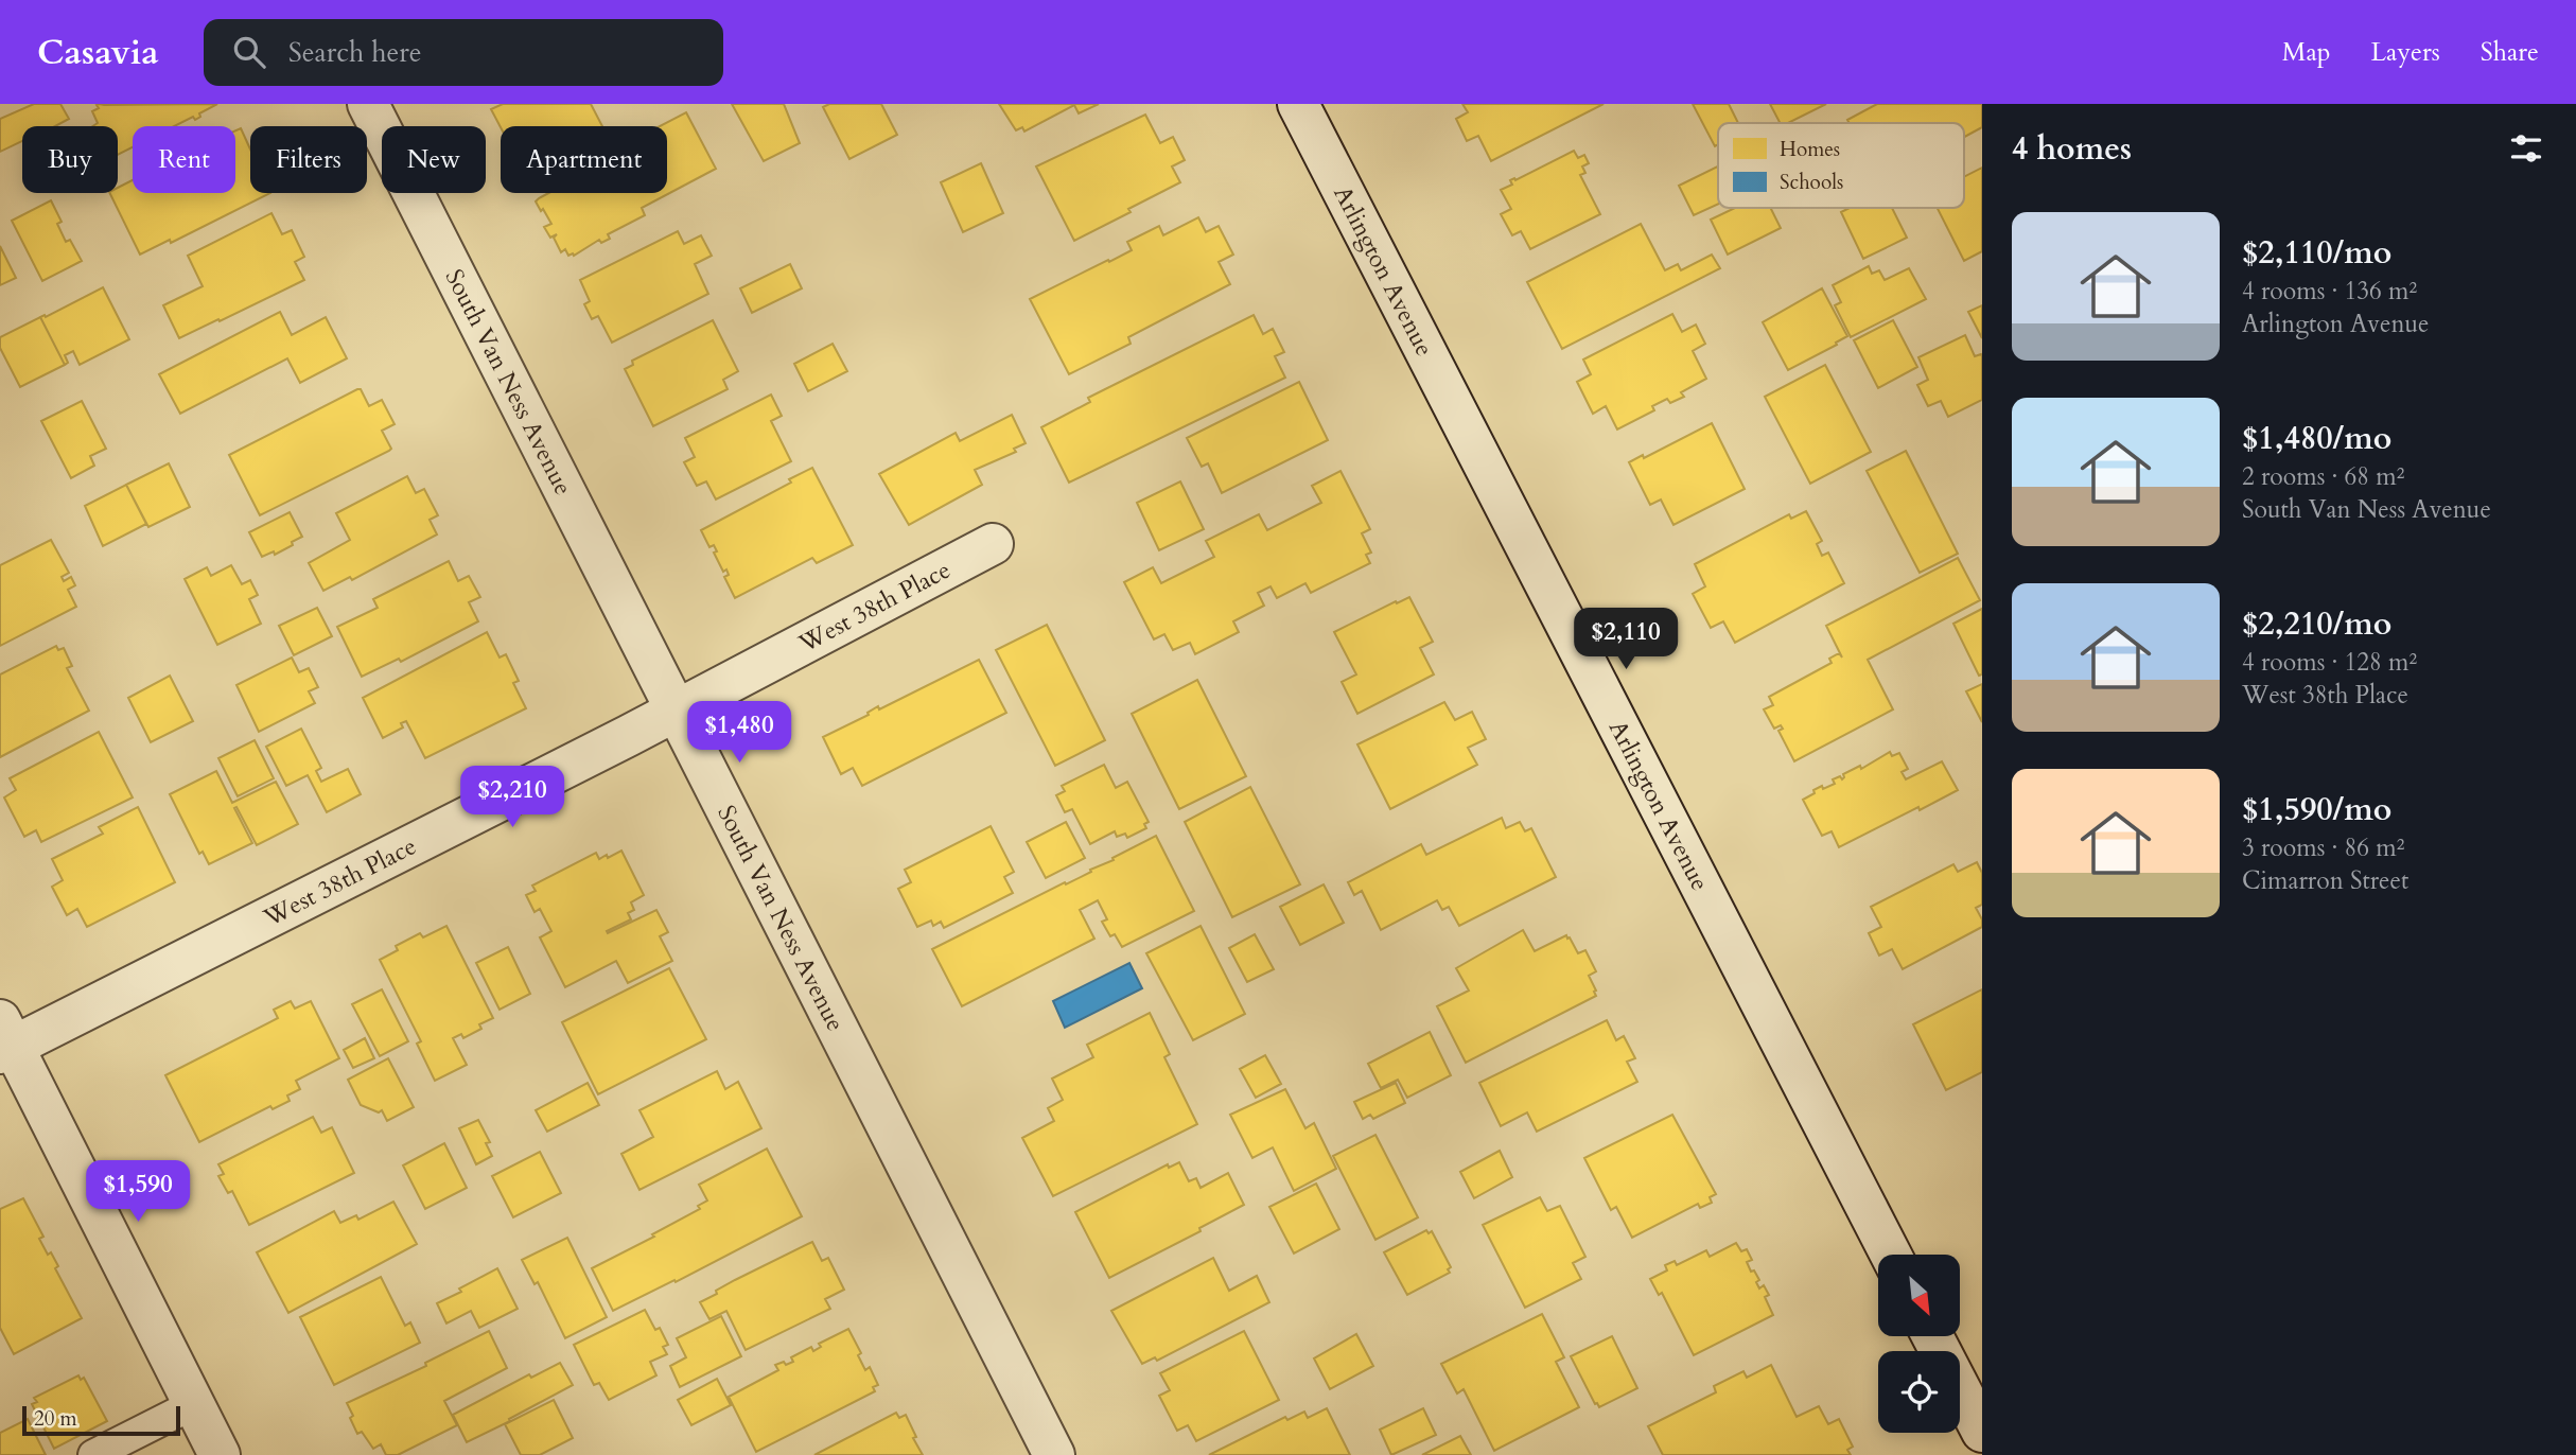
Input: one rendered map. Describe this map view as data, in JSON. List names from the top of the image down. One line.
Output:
{"streets":{"street":["Arlington Avenue","South Van Ness Avenue","West 38th Place"]},"crossings":[["South Van Ness Avenue","West 38th Place"]],"legend":["Homes","Schools"],"scale_bar":"20 m","north":"bottom right","page":{"header":"Casavia","search":"Search here","nav":["Map","Layers","Share"],"heading":"4 homes","chip":["Buy","Rent","Filters","New","Apartment"],"list":[{"name":"$2,110/mo","note":"4 rooms · 136 m² · Arlington Avenue"},{"name":"$1,480/mo","note":"2 rooms · 68 m² · South Van Ness Avenue"},{"name":"$2,210/mo","note":"4 rooms · 128 m² · West 38th Place"},{"name":"$1,590/mo","note":"3 rooms · 86 m² · Cimarron Street"}],"price":["$2,110","$1,480","$2,210","$1,590"],"scale":"20 m"}}
